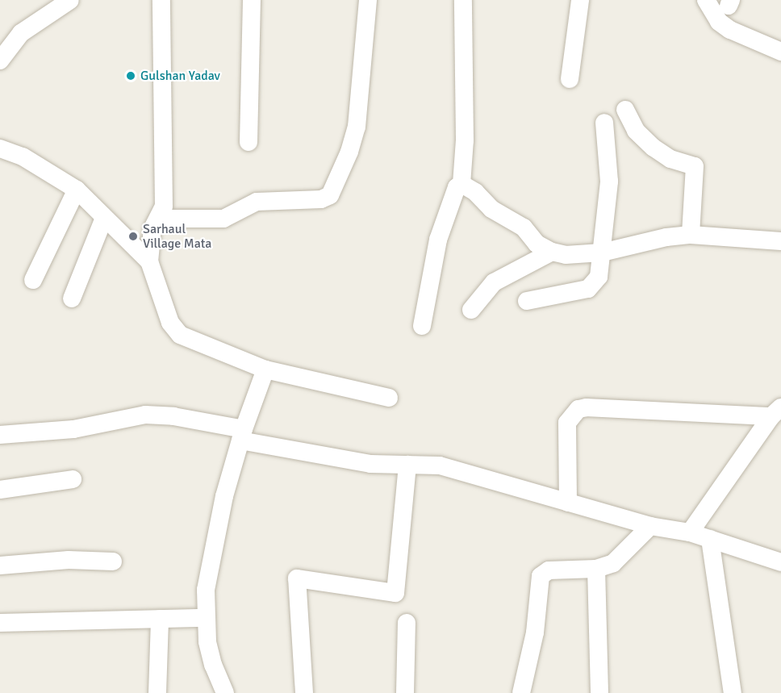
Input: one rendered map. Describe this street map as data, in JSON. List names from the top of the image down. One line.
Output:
{"places":["Gulshan Yadav","Sarhaul Village Mata"]}
